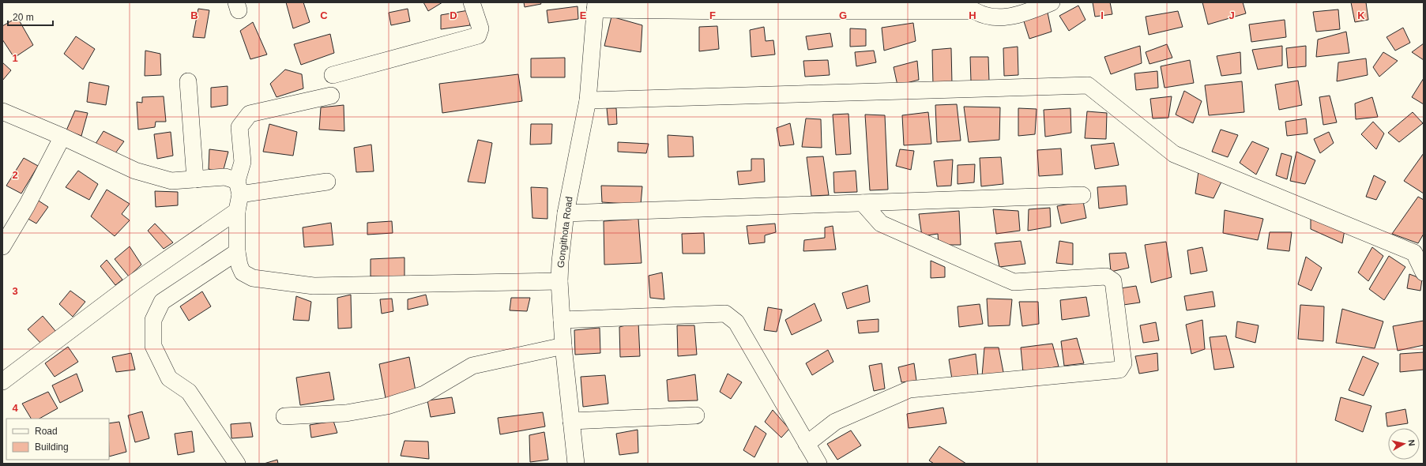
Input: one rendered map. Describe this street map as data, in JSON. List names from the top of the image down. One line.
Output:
{"streets":{"street":["Gongithota Road"]},"legend":["Road","Building"],"scale_bar":"20 m","north":"right","grid":{"columns":["B","C","D","E","F","G","H","I","J","K"],"rows":["1","2","3","4"]}}
